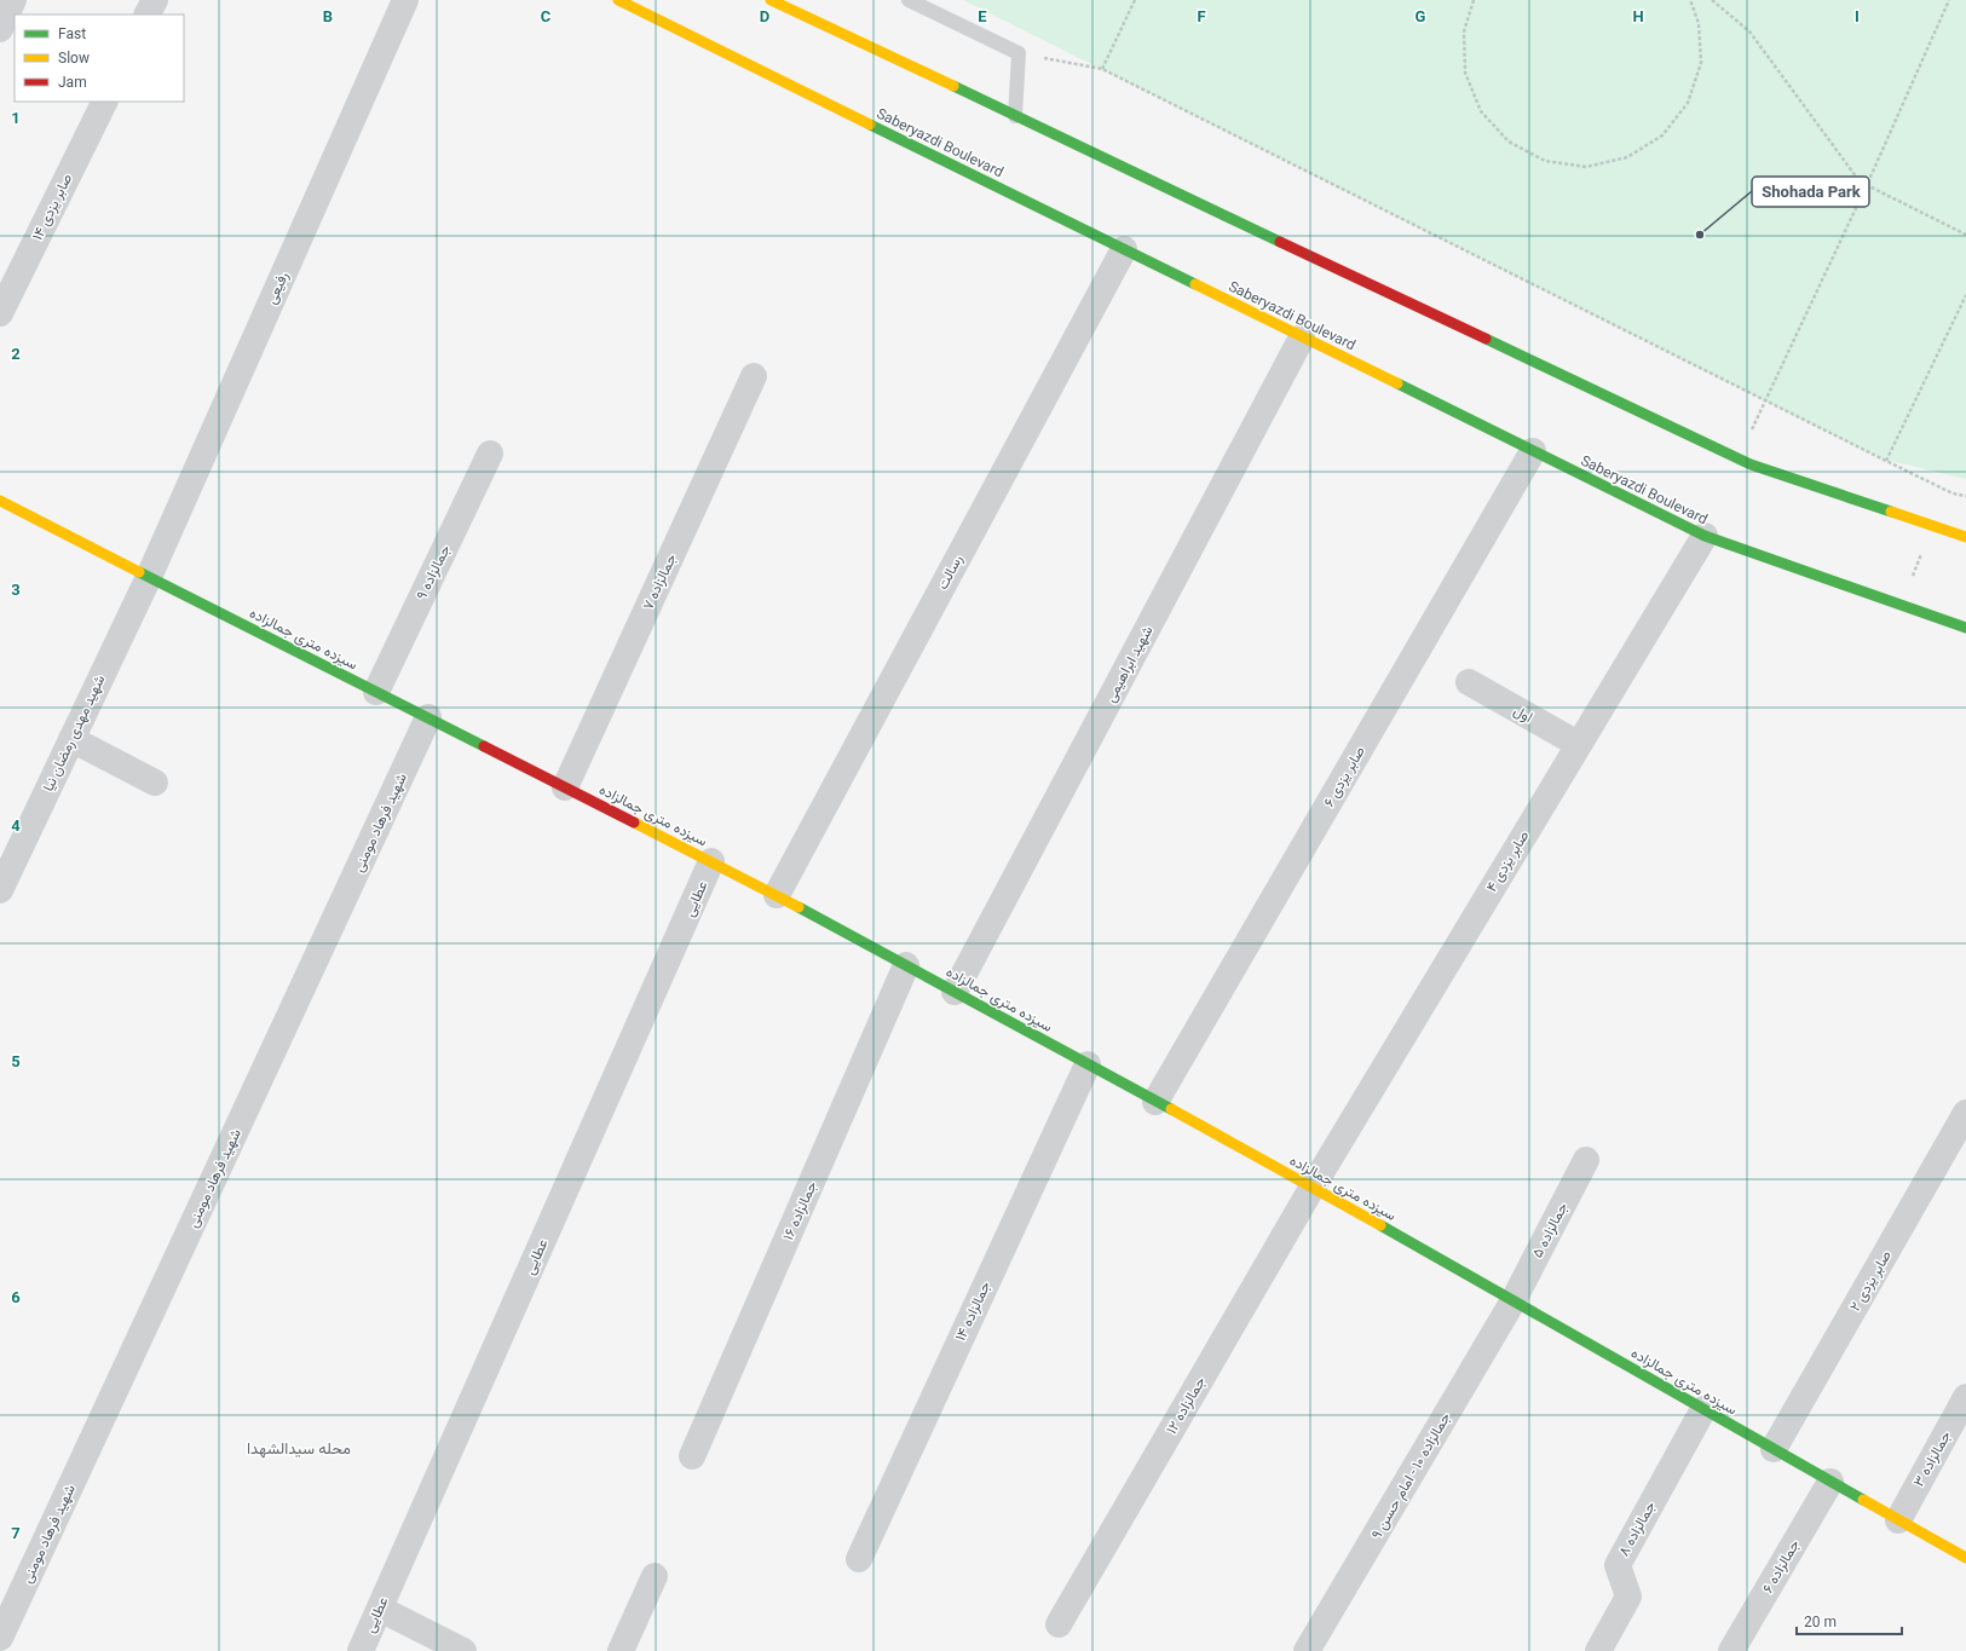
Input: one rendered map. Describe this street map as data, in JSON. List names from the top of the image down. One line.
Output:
{"streets":{"main road":["Saberyazdi Boulevard","سیزده متری جمالزاده"],"street":["صابر یزدی ۱۴","رفیعی","جمالزاده ۹","رسالت","جمالزاده ۷","شهید ابراهیمی","اول","شهید مهدی رمضان نیا","صابر یزدی ۶","شهید فرهاد مومنی","صابر یزدی ۴","عطایی","جمالزاده ۱۶","جمالزاده ۵","صابر یزدی ۲","جمالزاده ۱۴","جمالزاده ۱۲","جمالزاده ۳","جمالزاده ۱۰ - امام حسن ۹","جمالزاده ۸","جمالزاده ۶"]},"crossings":[["Saberyazdi Boulevard","رسالت"],["Saberyazdi Boulevard","شهید ابراهیمی"],["Saberyazdi Boulevard","صابر یزدی ۶"],["Saberyazdi Boulevard","صابر یزدی ۴"],["رفیعی","سیزده متری جمالزاده"],["رفیعی","شهید مهدی رمضان نیا"],["جمالزاده ۹","سیزده متری جمالزاده"],["رسالت","سیزده متری جمالزاده"],["جمالزاده ۷","سیزده متری جمالزاده"],["سیزده متری جمالزاده","شهید ابراهیمی"],["سیزده متری جمالزاده","شهید مهدی رمضان نیا"],["سیزده متری جمالزاده","صابر یزدی ۶"],["سیزده متری جمالزاده","شهید فرهاد مومنی"],["سیزده متری جمالزاده","صابر یزدی ۴"],["سیزده متری جمالزاده","عطایی"],["سیزده متری جمالزاده","جمالزاده ۱۶"],["سیزده متری جمالزاده","جمالزاده ۵"],["سیزده متری جمالزاده","صابر یزدی ۲"],["سیزده متری جمالزاده","جمالزاده ۱۴"],["سیزده متری جمالزاده","جمالزاده ۱۲"],["سیزده متری جمالزاده","جمالزاده ۳"],["سیزده متری جمالزاده","جمالزاده ۱۰ - امام حسن ۹"],["سیزده متری جمالزاده","جمالزاده ۸"],["سیزده متری جمالزاده","جمالزاده ۶"],["اول","صابر یزدی ۴"],["صابر یزدی ۴","جمالزاده ۱۲"],["جمالزاده ۵","جمالزاده ۱۰ - امام حسن ۹"]],"districts":["محله سیدالشهدا"],"places":["Shohada Park"],"legend":["Fast","Slow","Jam"],"scale_bar":"20 m","grid":{"columns":["B","C","D","E","F","G","H","I"],"rows":["1","2","3","4","5","6","7"]}}
